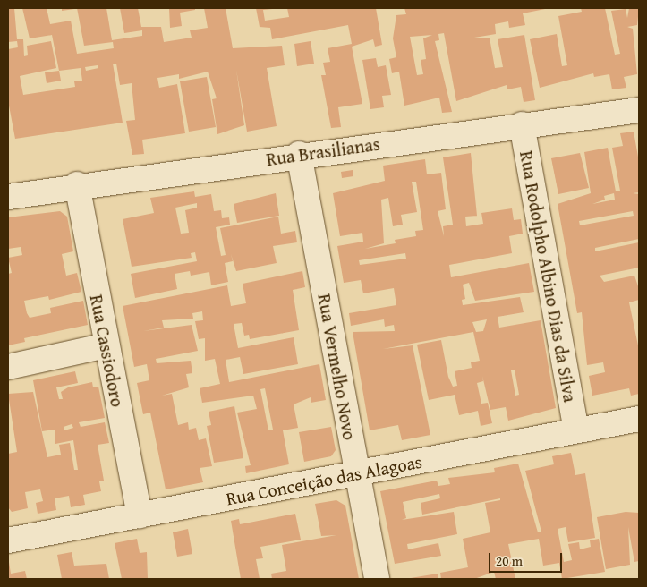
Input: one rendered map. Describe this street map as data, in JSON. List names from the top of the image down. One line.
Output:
{"streets":{"street":["Rua Brasilianas","Rua Rodolpho Albino Dias da Silva","Rua Cassiodoro","Rua Vermelho Novo","Rua Conceição das Alagoas"]},"crossings":[["Rua Brasilianas","Rua Rodolpho Albino Dias da Silva"],["Rua Brasilianas","Rua Cassiodoro"],["Rua Brasilianas","Rua Vermelho Novo"],["Rua Rodolpho Albino Dias da Silva","Rua Conceição das Alagoas"],["Rua Cassiodoro","Rua Conceição das Alagoas"],["Rua Vermelho Novo","Rua Conceição das Alagoas"]],"scale_bar":"20 m"}
